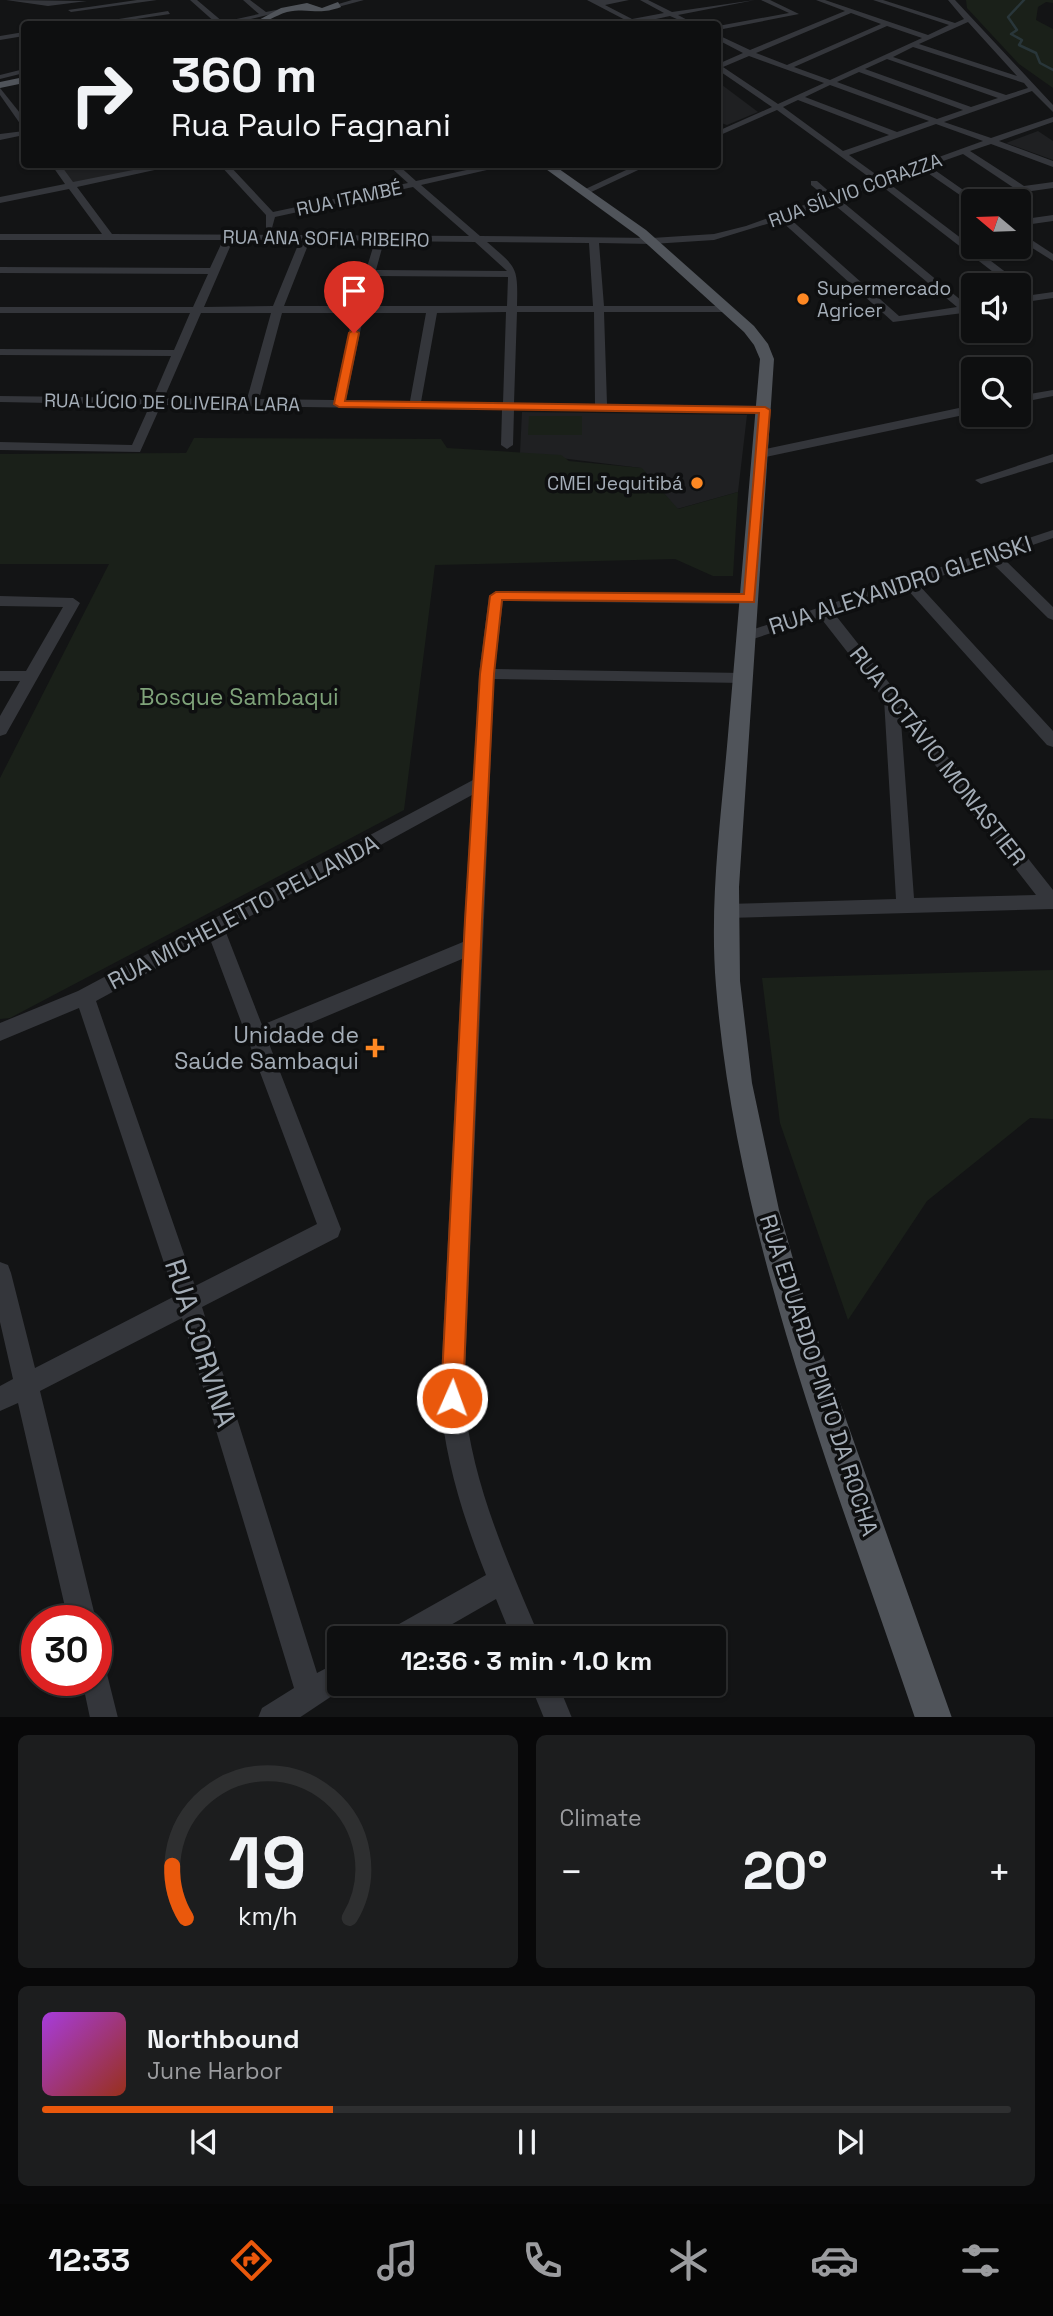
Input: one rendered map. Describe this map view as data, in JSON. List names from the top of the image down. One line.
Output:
{"streets":{"main road":["RUA EDUARDO PINTO DA ROCHA"],"street":["RUA SÍLVIO CORAZZA","RUA ITAMBÉ","RUA ANA SOFIA RIBEIRO","RUA LÚCIO DE OLIVEIRA LARA","RUA ALEXANDRO GLENSKI","RUA OCTÁVIO MONASTIER","RUA MICHELETTO PELLANDA","RUA CORVINA"]},"crossings":[["RUA SÍLVIO CORAZZA","RUA ANA SOFIA RIBEIRO"],["RUA SÍLVIO CORAZZA","RUA EDUARDO PINTO DA ROCHA"],["RUA ANA SOFIA RIBEIRO","RUA EDUARDO PINTO DA ROCHA"],["RUA LÚCIO DE OLIVEIRA LARA","RUA EDUARDO PINTO DA ROCHA"],["RUA ALEXANDRO GLENSKI","RUA OCTÁVIO MONASTIER"],["RUA ALEXANDRO GLENSKI","RUA EDUARDO PINTO DA ROCHA"],["RUA MICHELETTO PELLANDA","RUA CORVINA"]],"parks":["Bosque Sambaqui"],"places":{"other":["Supermercado Agricer","CMEI Jequitibá"],"health":["Unidade de Saúde Sambaqui"]},"north":"left","page":{"turn":["360 m","Rua Paulo Fagnani"],"limit":"30","trip":"12:36 · 3 min · 1.0 km","tile":"Climate","heat":["−","20°","+"],"song":["Northbound","June Harbor"],"tabs":"12:33","gauge":["19","km/h"]}}
